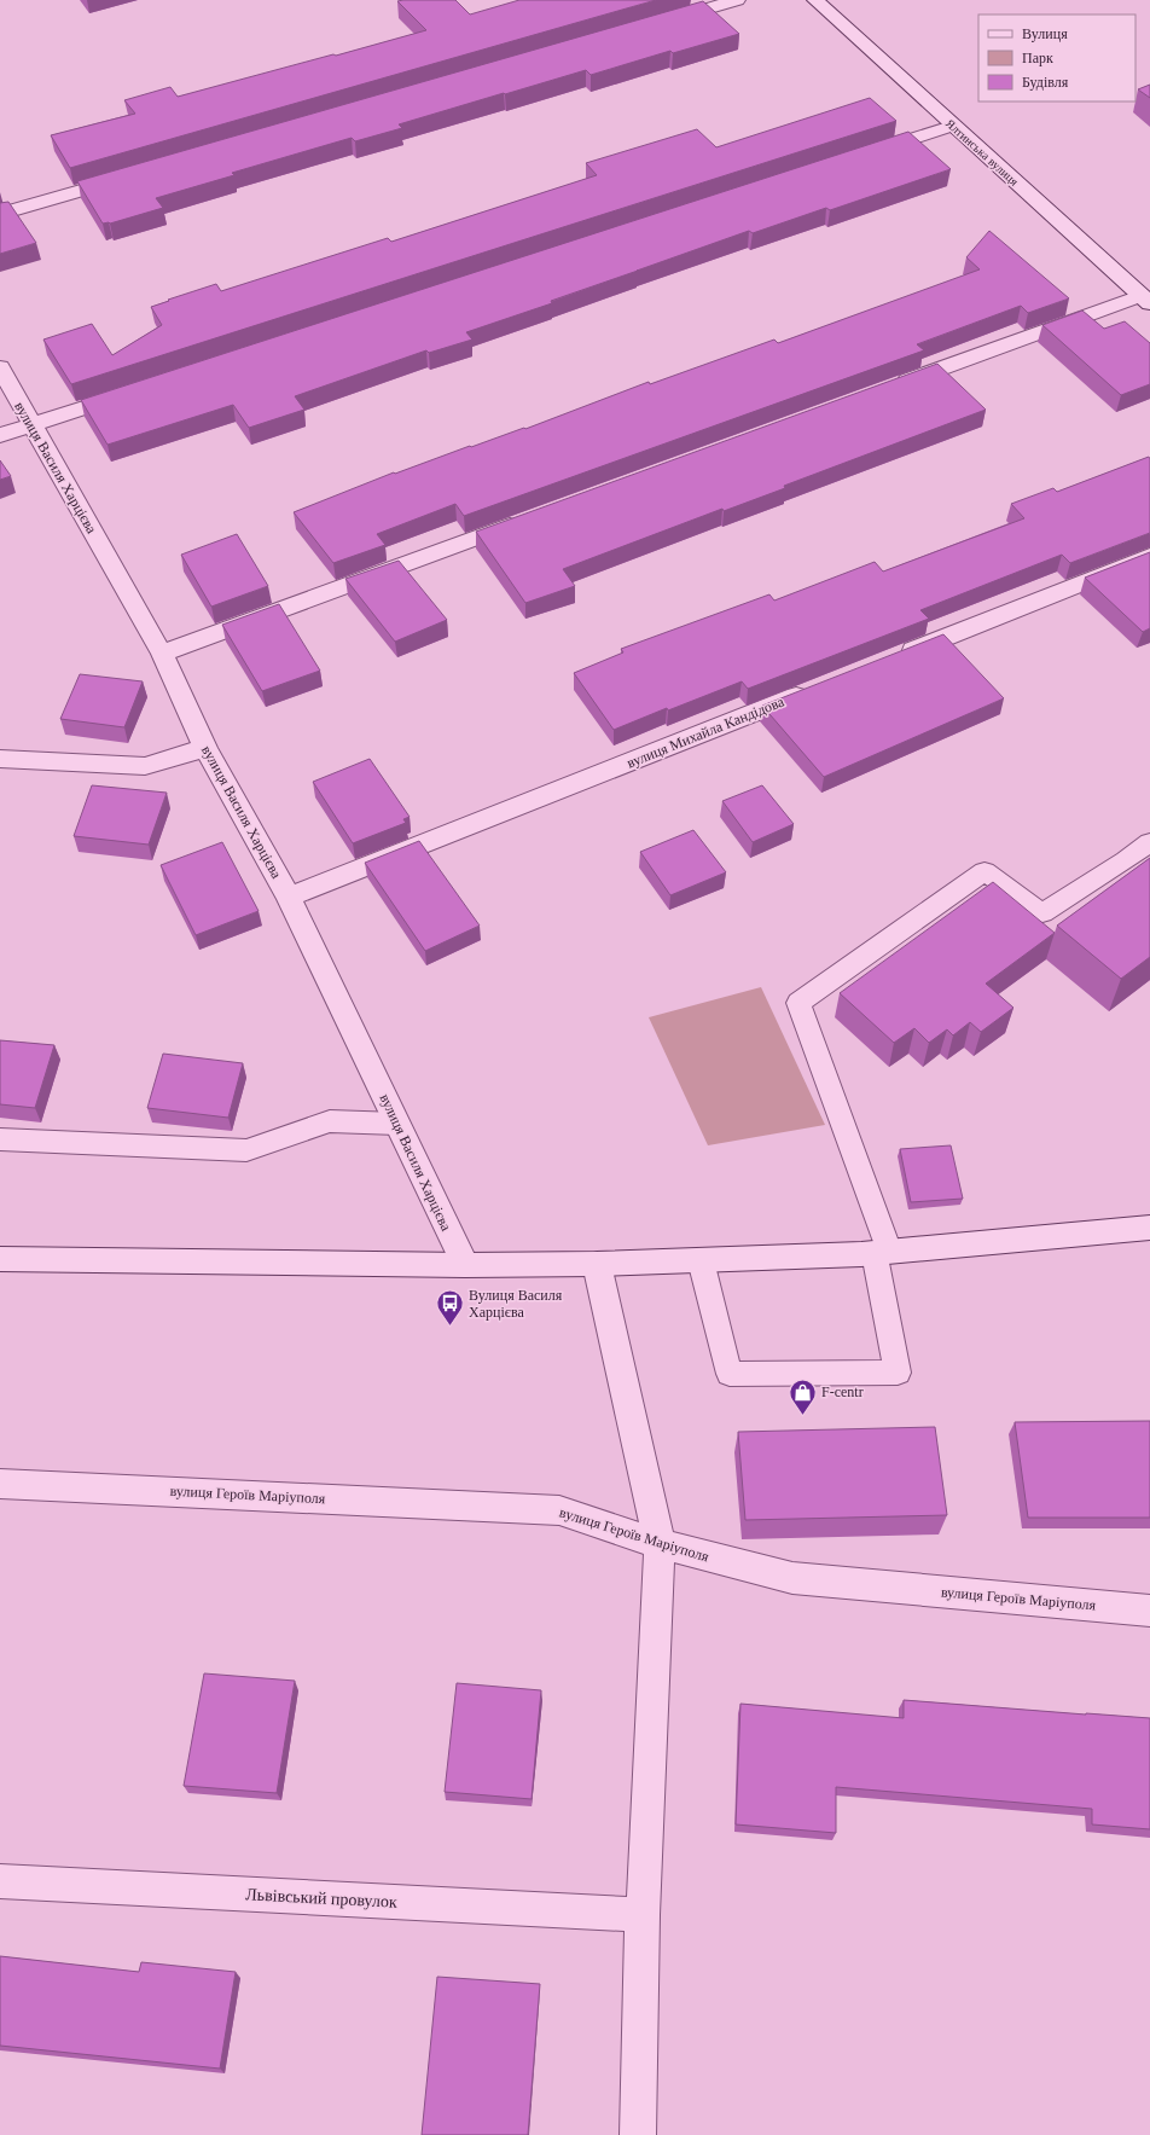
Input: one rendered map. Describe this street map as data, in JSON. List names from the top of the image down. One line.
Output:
{"streets":{"street":["Ялтинська вулиця","вулиця Василя Харцієва","вулиця Михайла Кандідова","вулиця Героїв Маріуполя","Львівський провулок"]},"crossings":[["вулиця Василя Харцієва","вулиця Михайла Кандідова"]],"places":{"bus stop":["Вулиця Василя Харцієва"],"shop":["F-centr"]},"legend":["Вулиця","Парк","Будівля"]}
